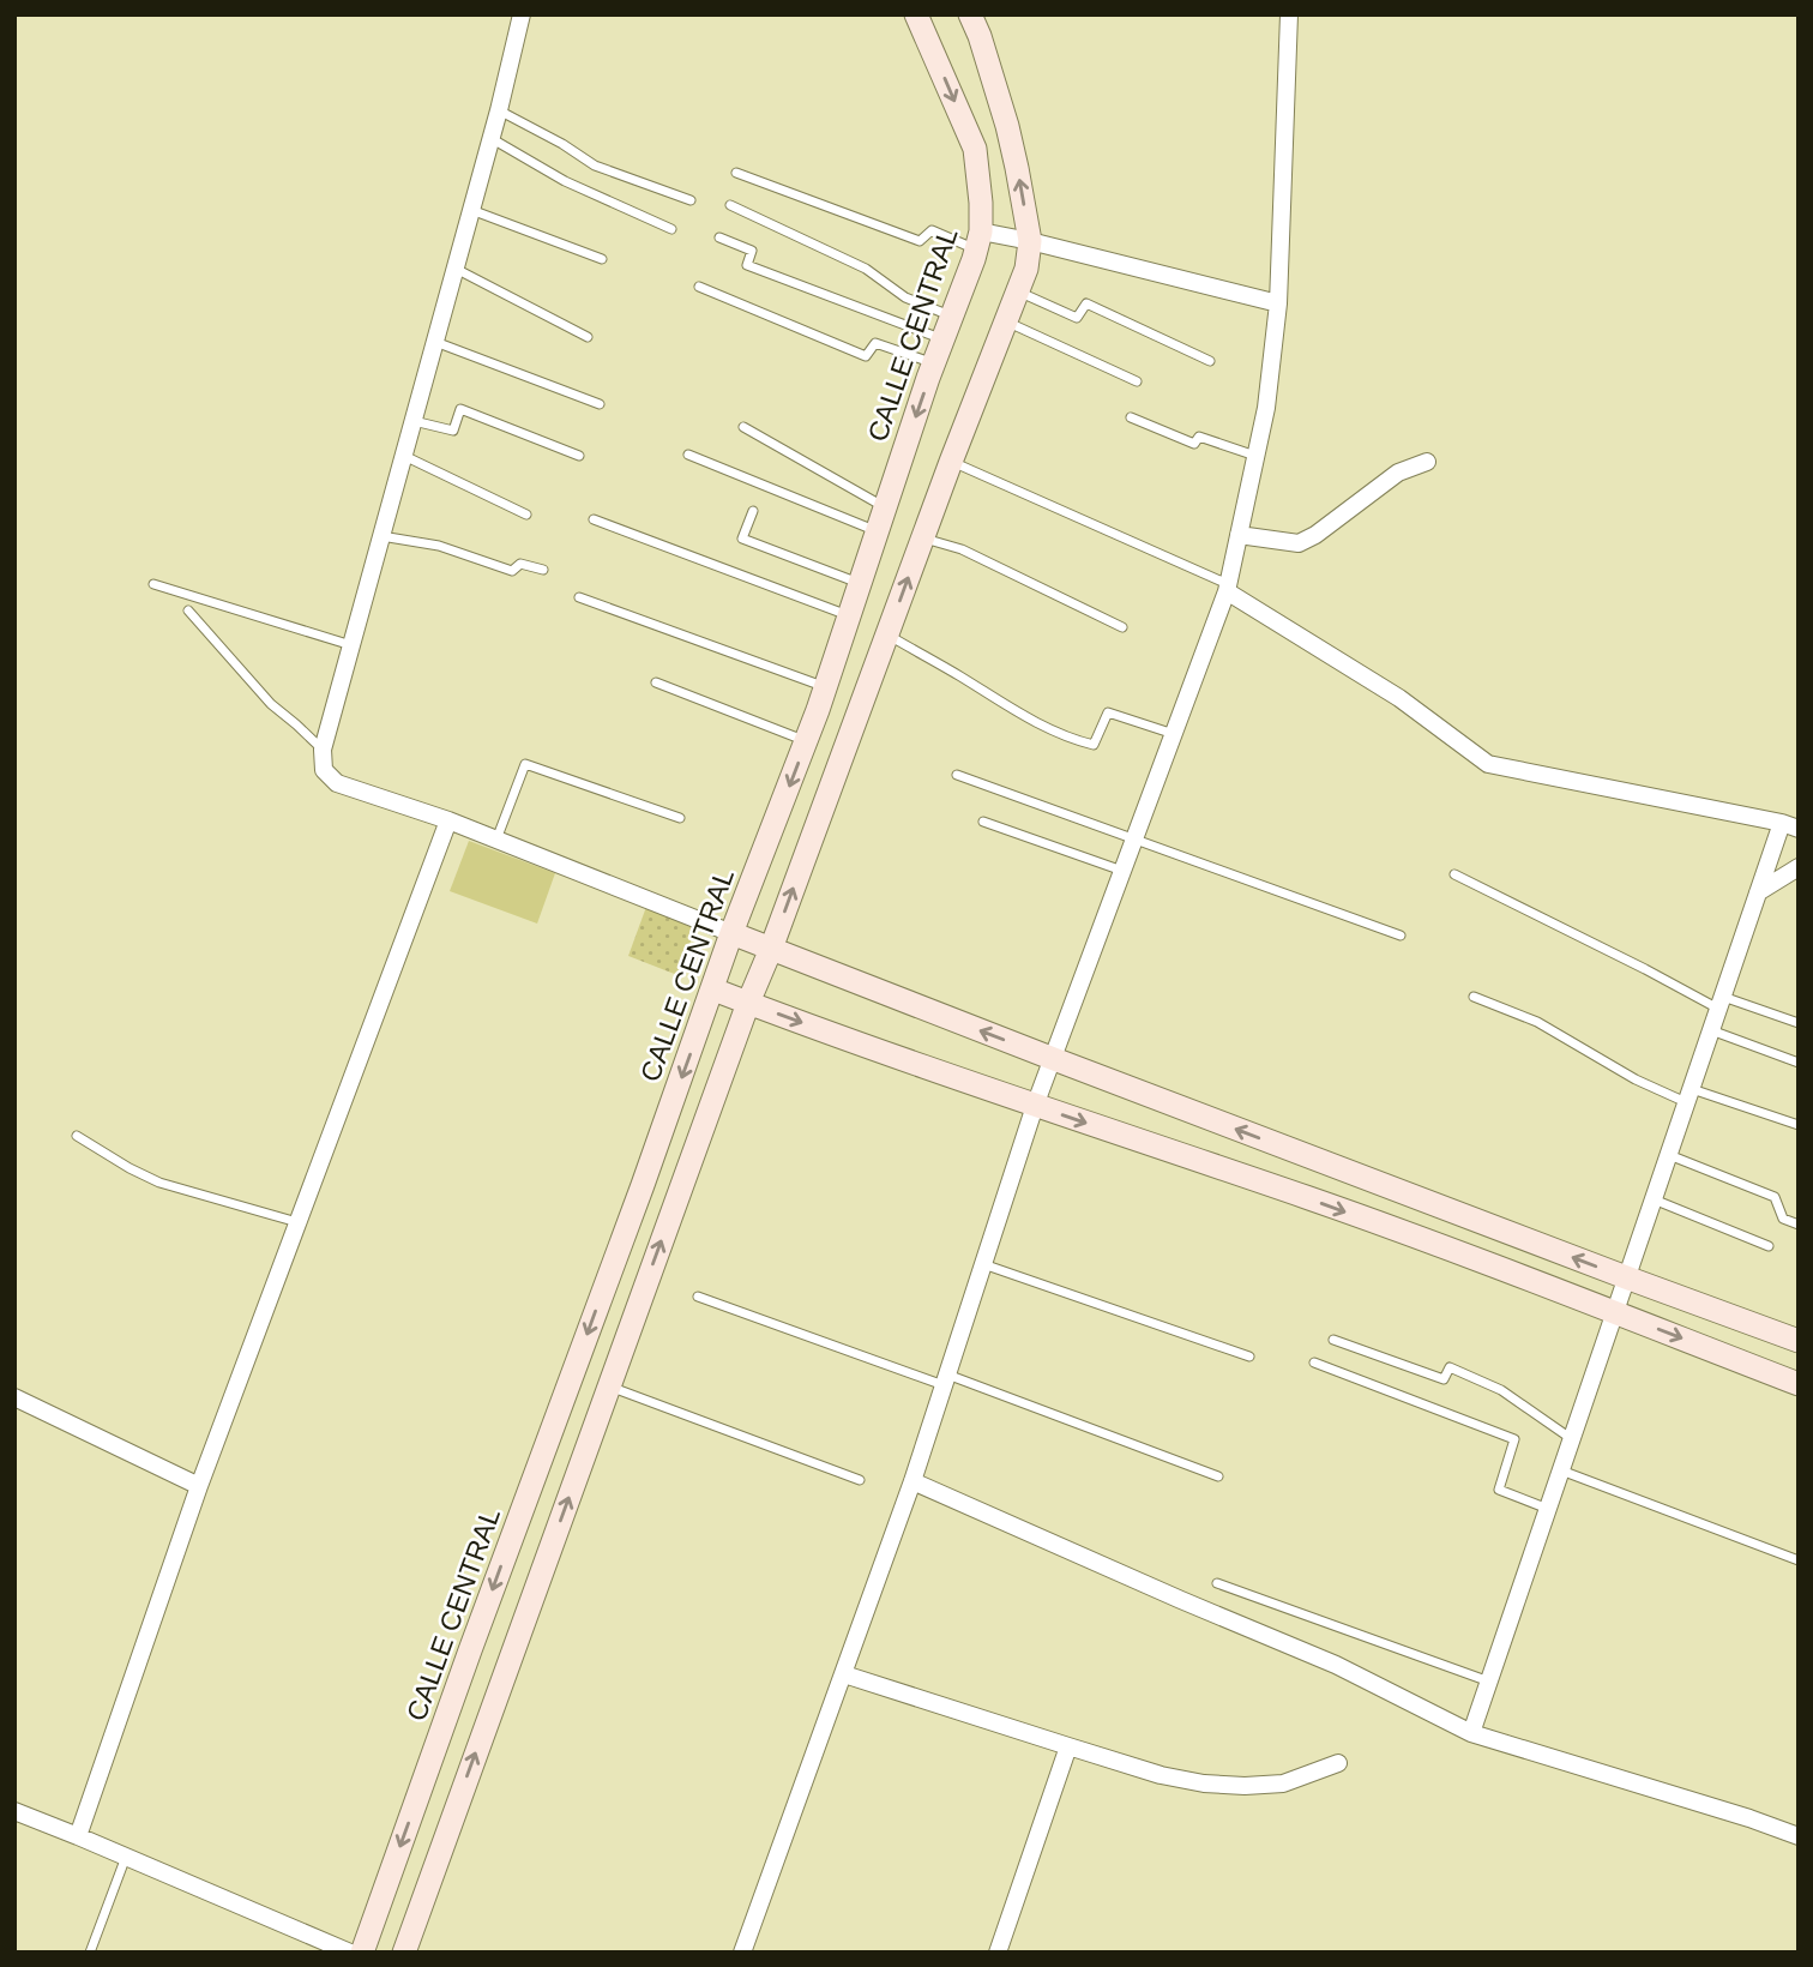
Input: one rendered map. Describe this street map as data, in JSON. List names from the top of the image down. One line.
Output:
{"streets":{"street":["CALLE CENTRAL"]}}
